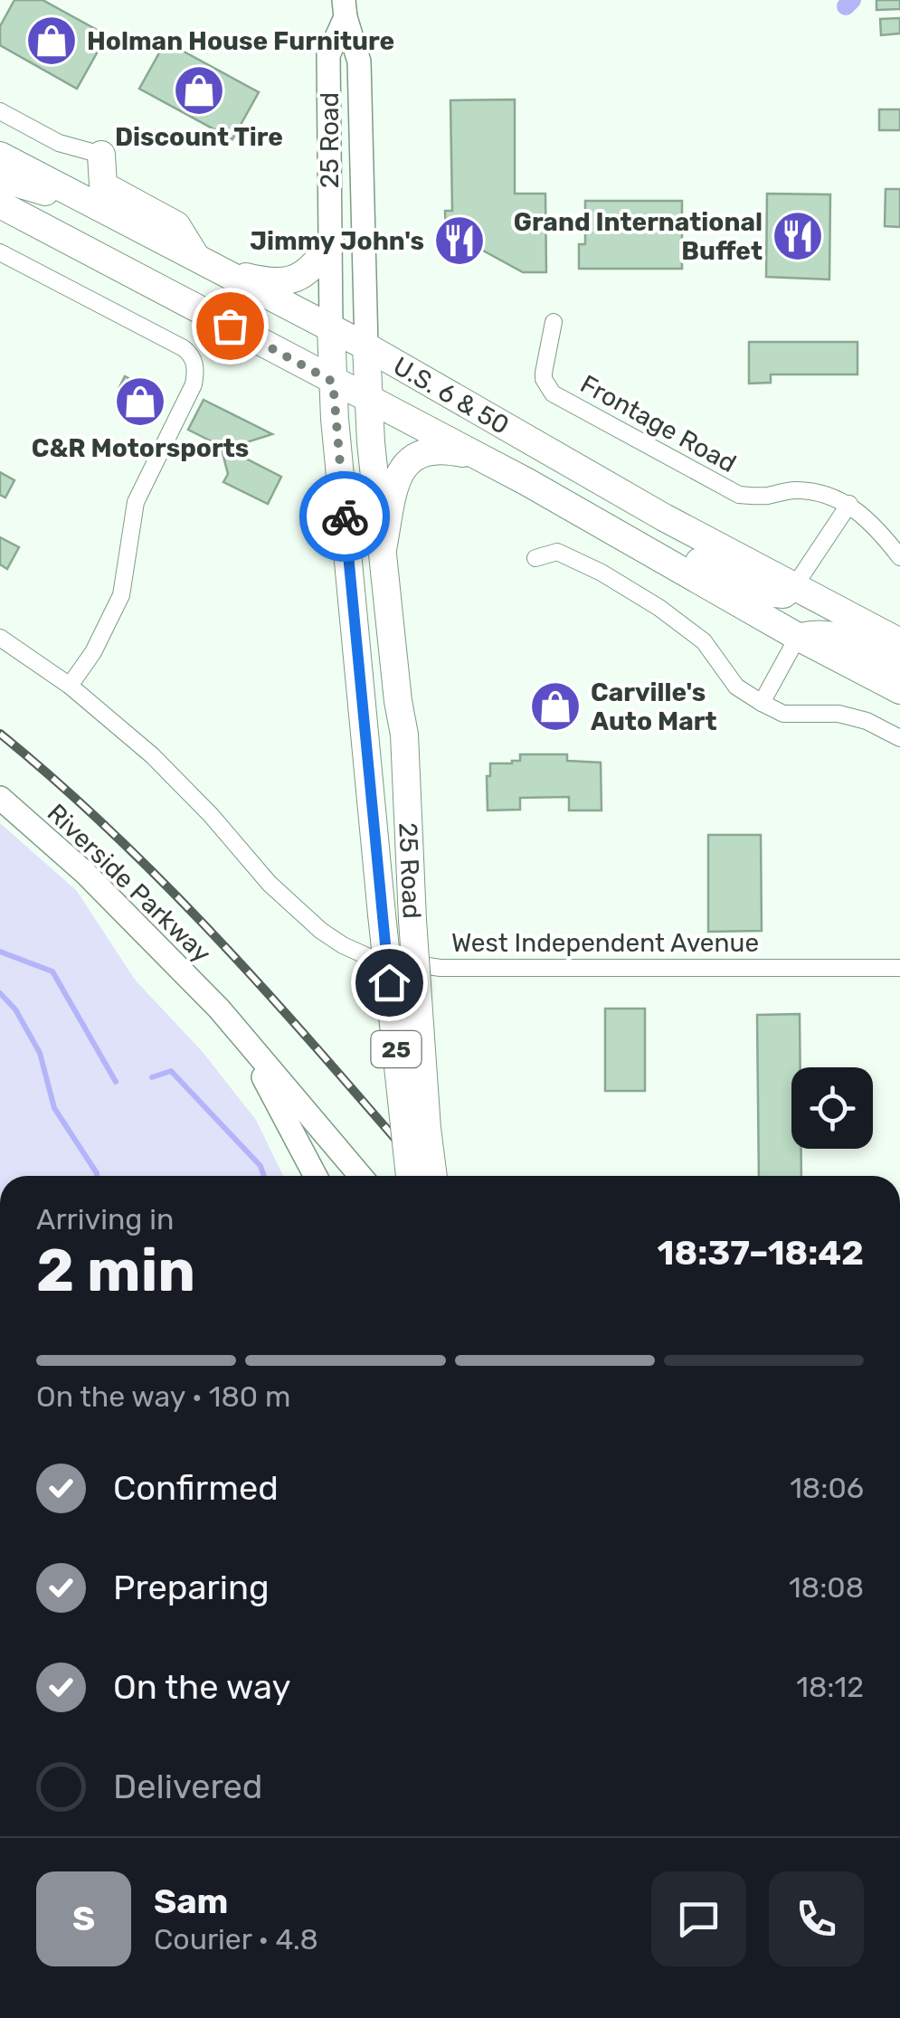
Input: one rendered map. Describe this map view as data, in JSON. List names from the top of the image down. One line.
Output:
{"streets":{"main road":["25 Road","U.S. 6 & 50","Riverside Parkway","25"],"street":["Frontage Road","West Independent Avenue"]},"crossings":[["25 Road","U.S. 6 & 50"]],"places":{"shop":["Holman House Furniture","Discount Tire","C&R Motorsports","Carville's Auto Mart"],"restaurant":["Grand International Buffet","Jimmy John's"]},"page":{"heading":["2 min","Arriving in","18:37–18:42"],"panel":["Sam","Courier · 4.8"],"bar":"On the way · 180 m","list":[["Confirmed","18:06"],["Preparing","18:08"],["On the way","18:12"],"Delivered"],"round":"S"}}
